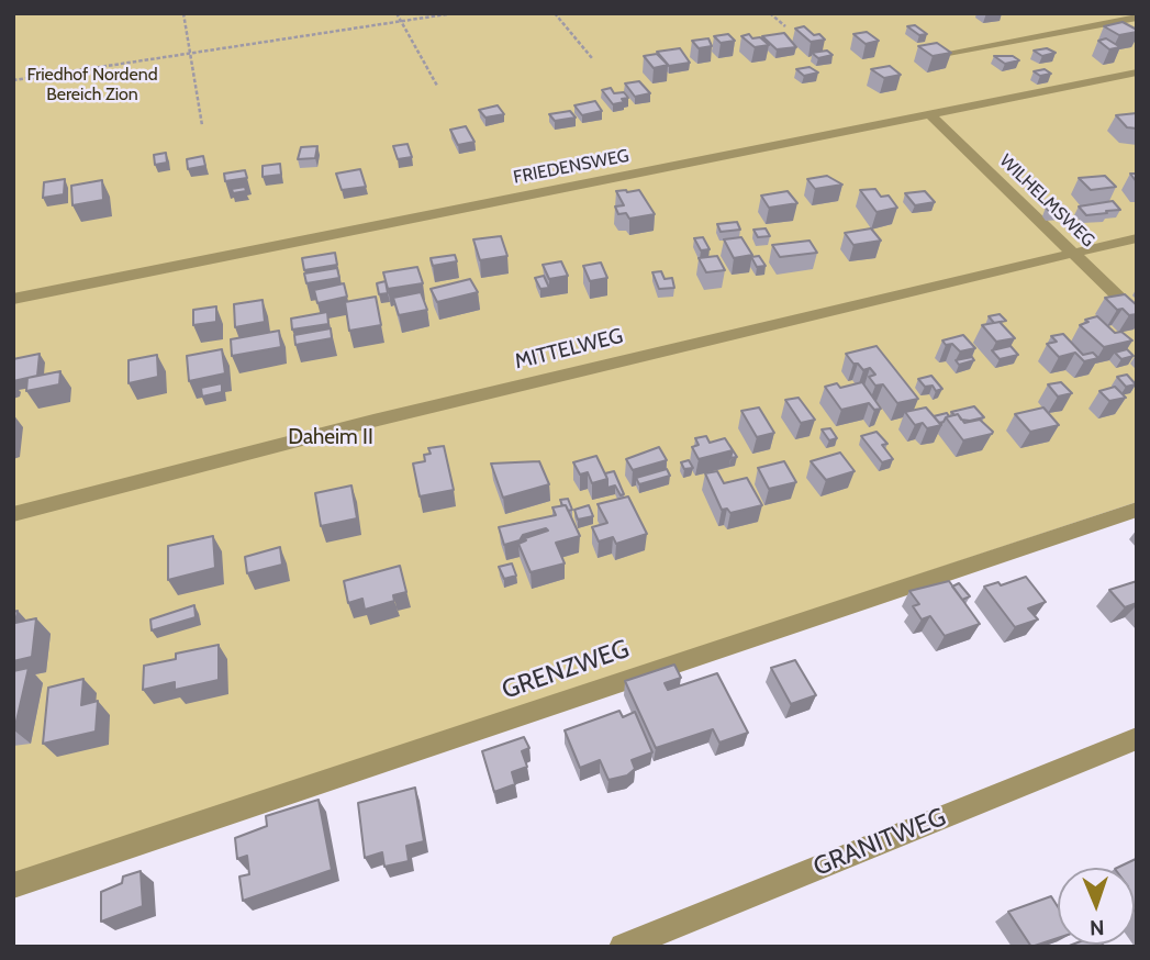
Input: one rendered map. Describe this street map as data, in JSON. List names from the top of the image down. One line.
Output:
{"streets":{"lane":["FRIEDENSWEG","WILHELMSWEG","MITTELWEG","GRENZWEG","GRANITWEG"]},"crossings":[["FRIEDENSWEG","WILHELMSWEG"],["WILHELMSWEG","MITTELWEG"]],"parks":["Friedhof Nordend Bereich Zion","Daheim II"],"north":"bottom"}
